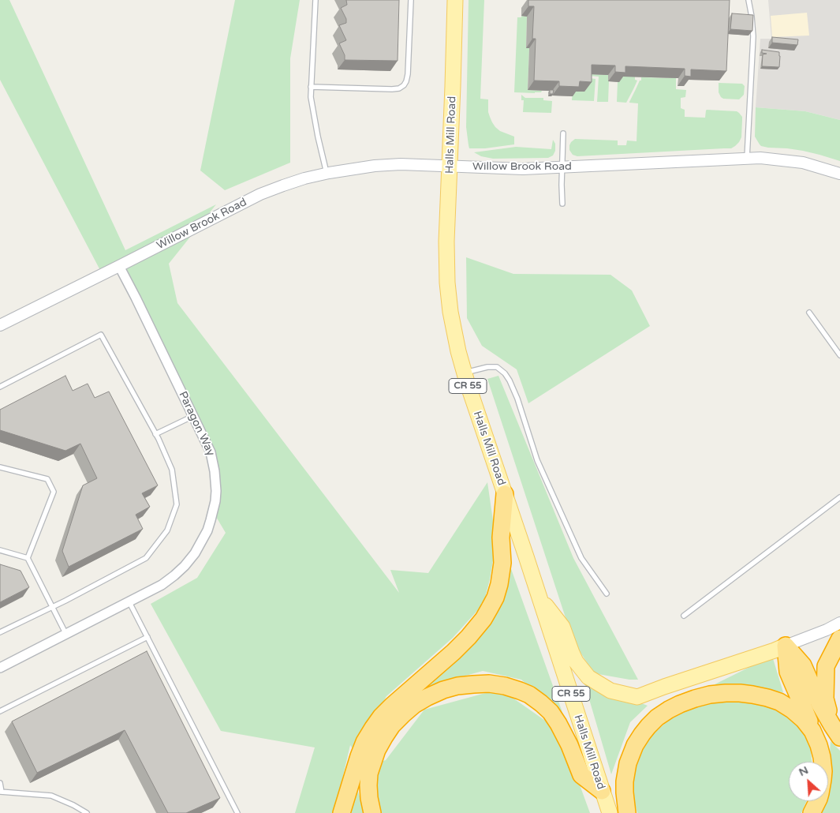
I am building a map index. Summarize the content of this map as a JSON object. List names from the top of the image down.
{
  "streets": {
    "main road": ["Halls Mill Road", "CR 55"],
    "street": ["Willow Brook Road", "Paragon Way"]
  },
  "crossings": [
    ["Halls Mill Road", "Willow Brook Road"],
    ["Willow Brook Road", "Paragon Way"]
  ],
  "north": "top left"
}
